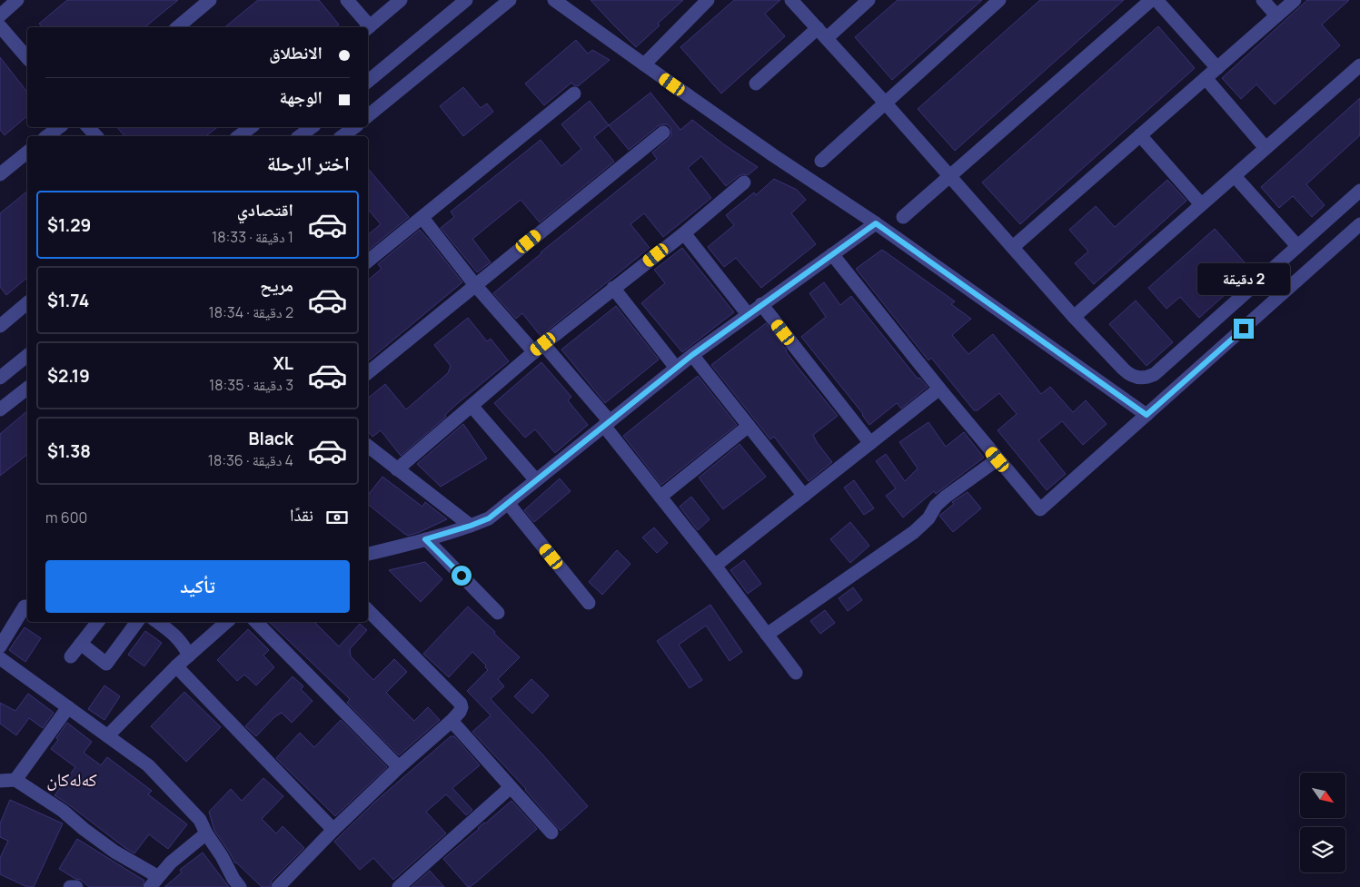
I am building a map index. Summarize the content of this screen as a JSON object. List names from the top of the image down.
{
  "districts": ["کەلەکان"],
  "north": "bottom right",
  "page": {
    "banner": ["الانطلاق", "الوجهة"],
    "heading": "اختر الرحلة",
    "list": [
      {
        "name": "اقتصادي",
        "note": "1 دقيقة · 18:33",
        "value": "$1.29"
      },
      {
        "name": "مريح",
        "note": "2 دقيقة · 18:34",
        "value": "$1.74"
      },
      {
        "name": "XL",
        "note": "3 دقيقة · 18:35",
        "value": "$2.19"
      },
      {
        "name": "Black",
        "note": "4 دقيقة · 18:36",
        "value": "$1.38"
      }
    ],
    "bubble": "2 دقيقة",
    "pay": ["نقدًا", "600 m"],
    "buttons": "تأكيد"
  }
}
